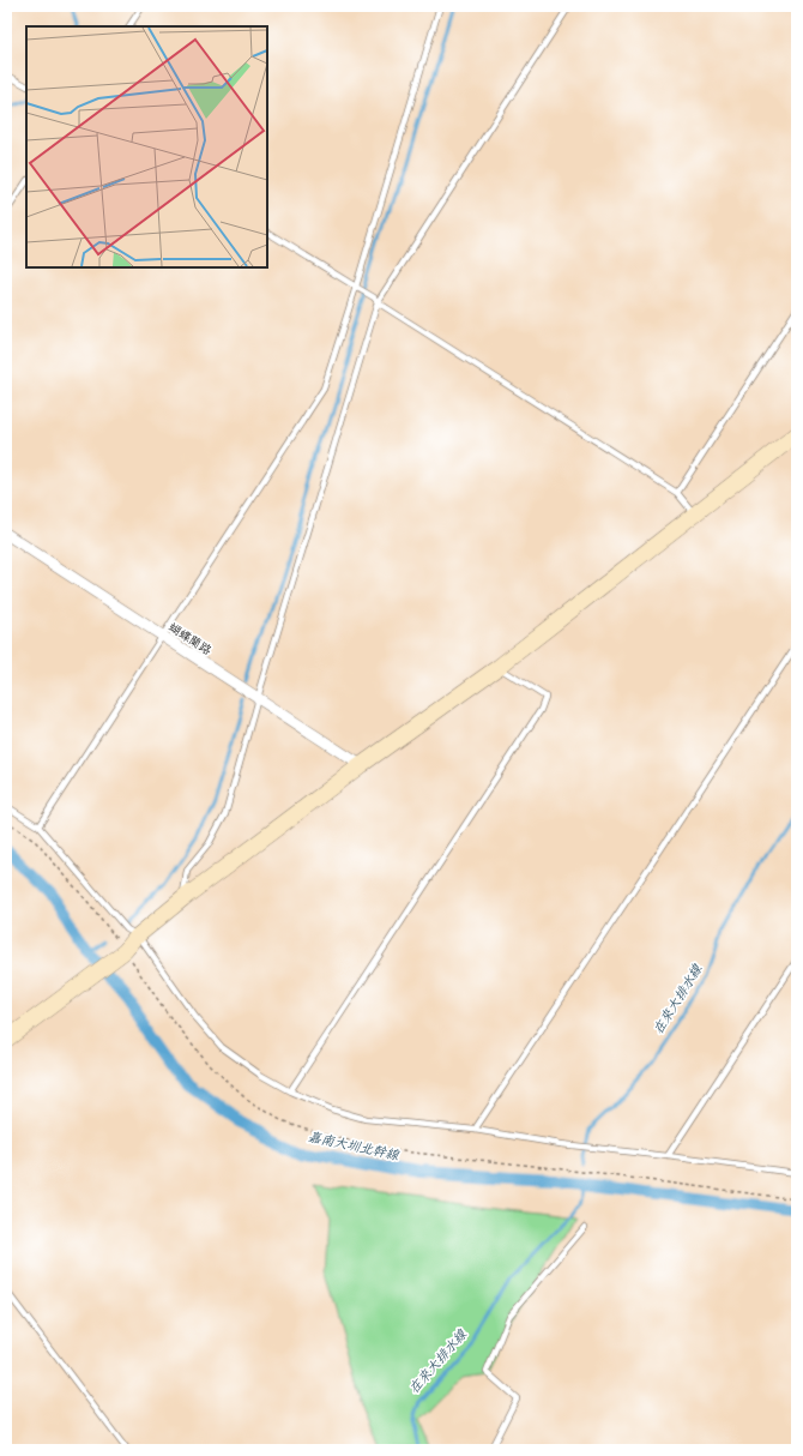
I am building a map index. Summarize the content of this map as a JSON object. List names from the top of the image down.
{
  "streets": {
    "street": ["蝴蝶蘭路"]
  },
  "water": ["在來大排水線", "嘉南大圳北幹線"]
}
